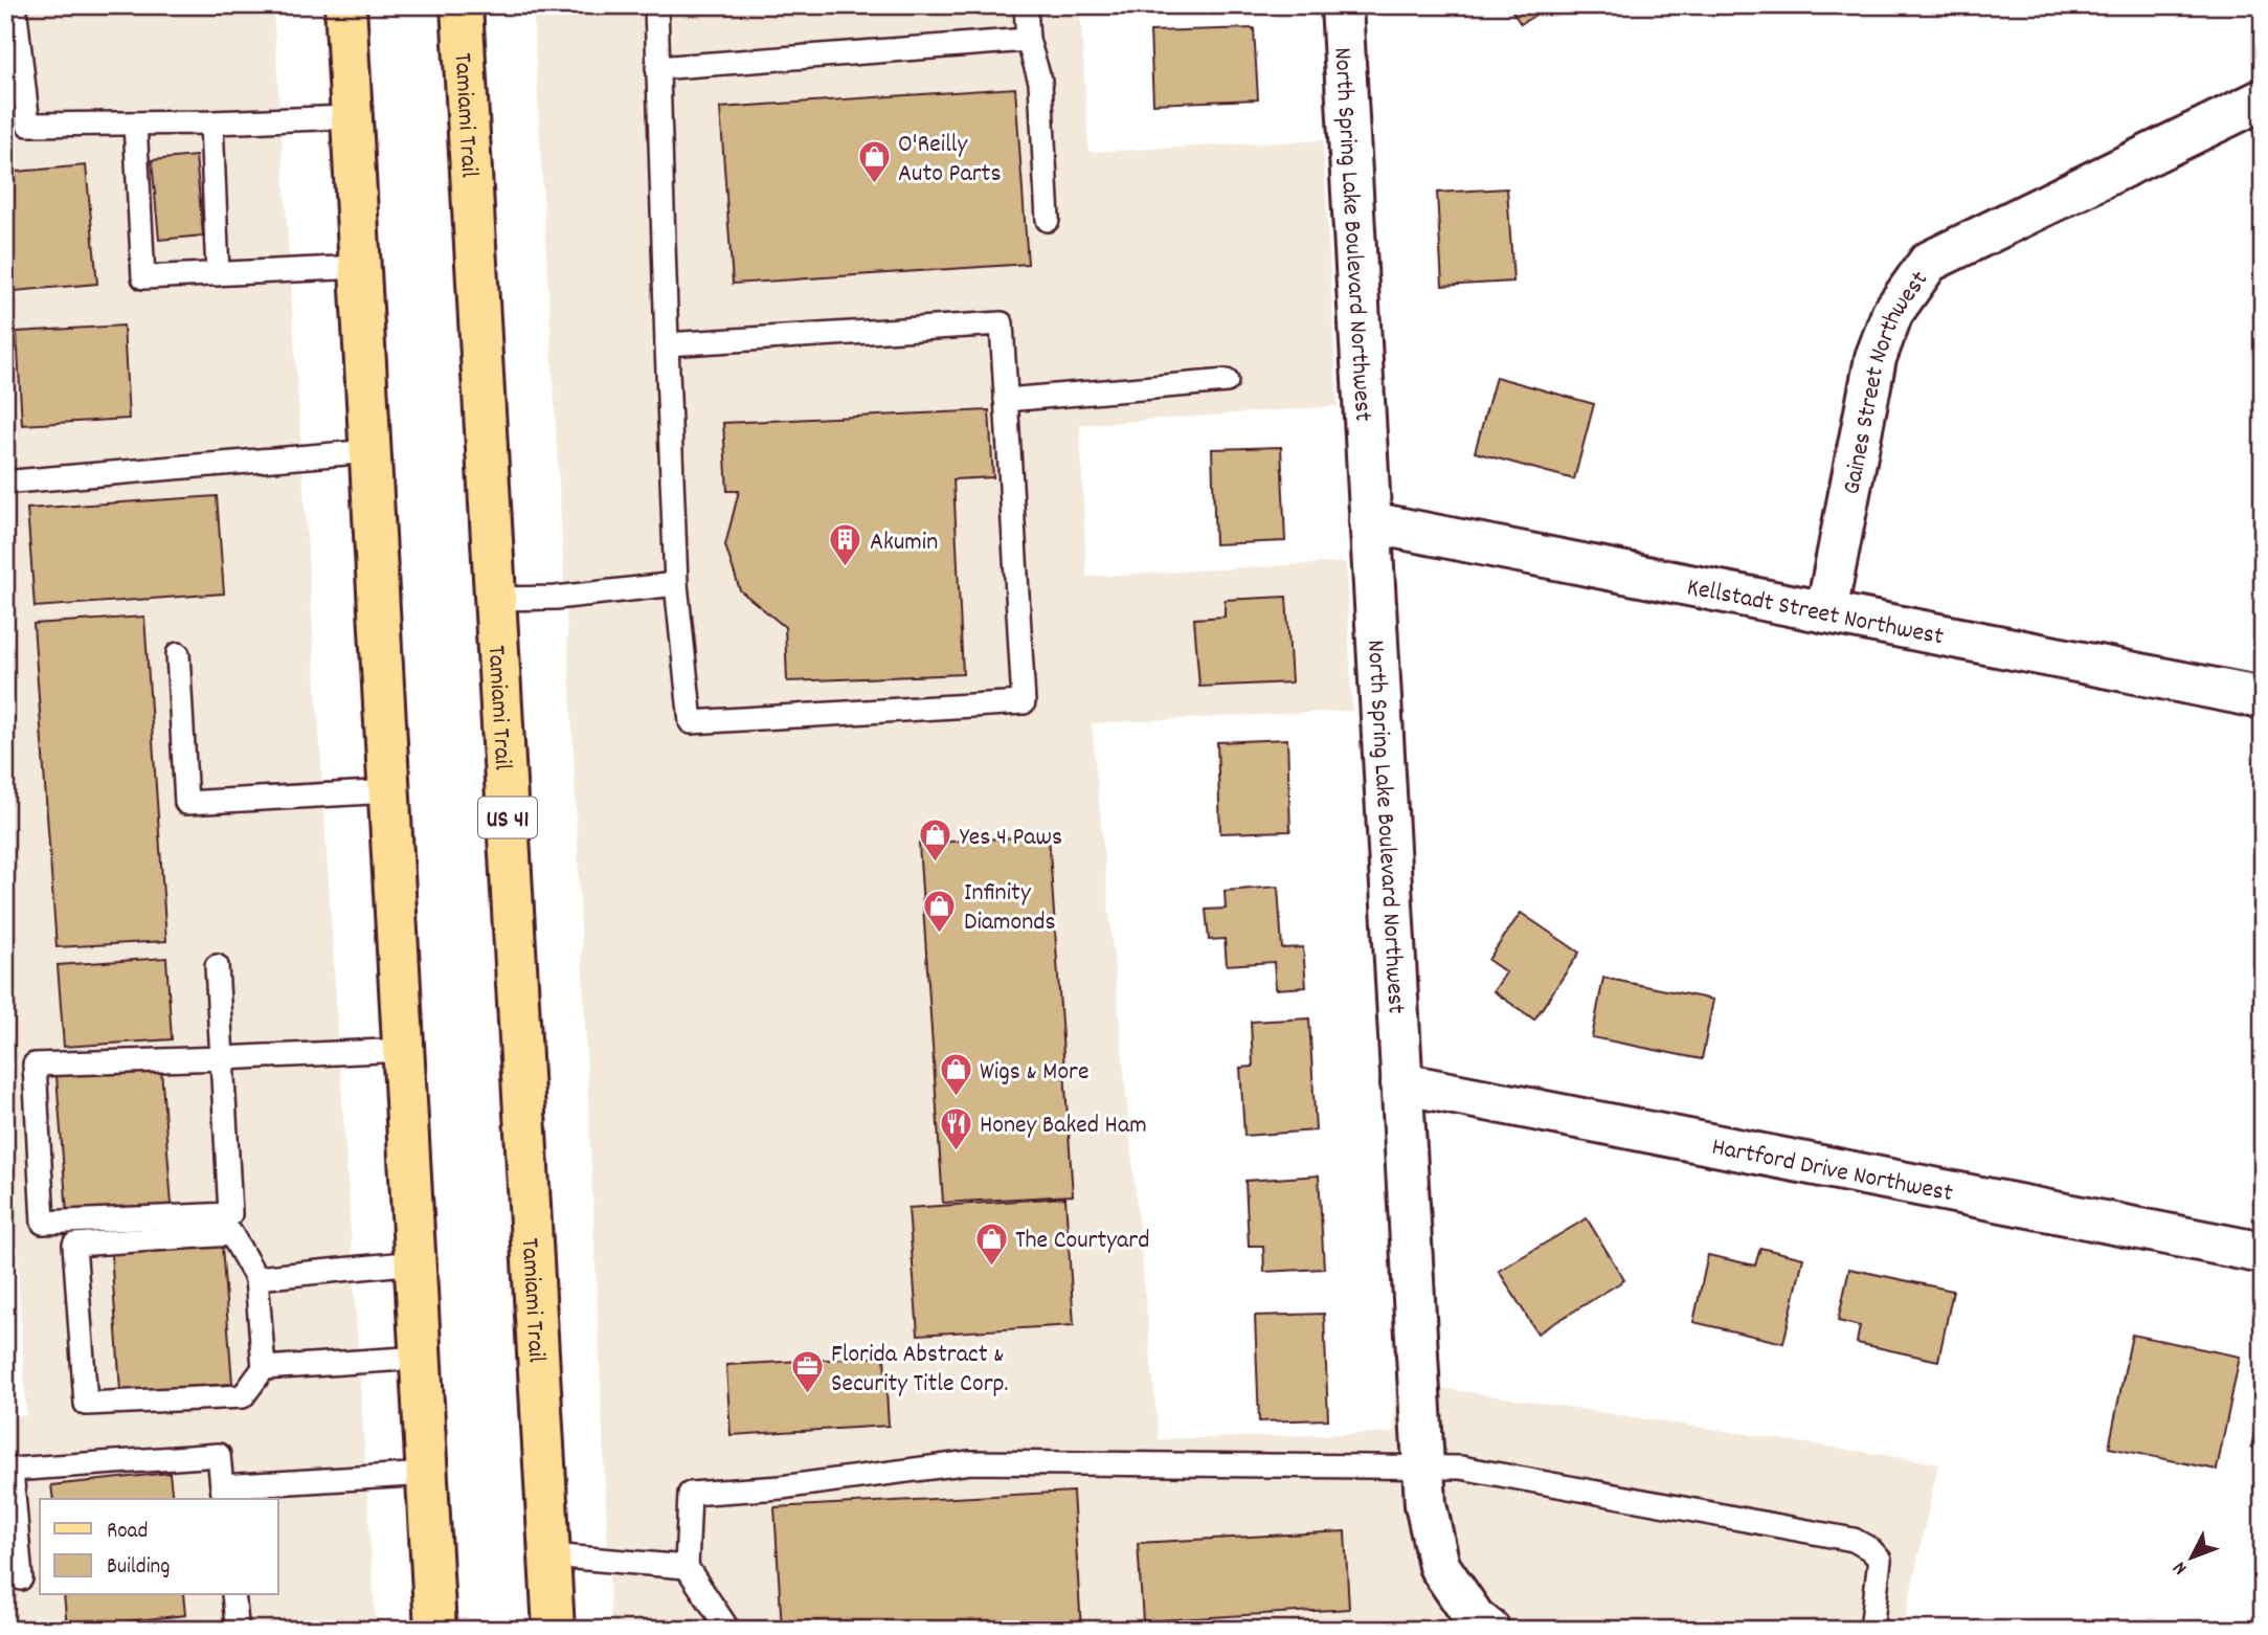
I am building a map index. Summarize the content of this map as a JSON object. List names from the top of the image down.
{
  "streets": {
    "main road": ["Tamiami Trail", "US 41"],
    "street": [
      "North Spring Lake Boulevard Northwest",
      "Gaines Street Northwest",
      "Kellstadt Street Northwest",
      "Hartford Drive Northwest"
    ]
  },
  "crossings": [
    ["North Spring Lake Boulevard Northwest", "Kellstadt Street Northwest"],
    ["North Spring Lake Boulevard Northwest", "Hartford Drive Northwest"],
    ["Gaines Street Northwest", "Kellstadt Street Northwest"]
  ],
  "places": {
    "shop": [
      "O'Reilly Auto Parts",
      "Yes 4 Paws",
      "Infinity Diamonds",
      "Wigs & More",
      "The Courtyard"
    ],
    "building": ["Akumin"],
    "restaurant": ["Honey Baked Ham"],
    "office": ["Florida Abstract & Security Title Corp."]
  },
  "legend": ["Road", "Building"],
  "north": "bottom left"
}
